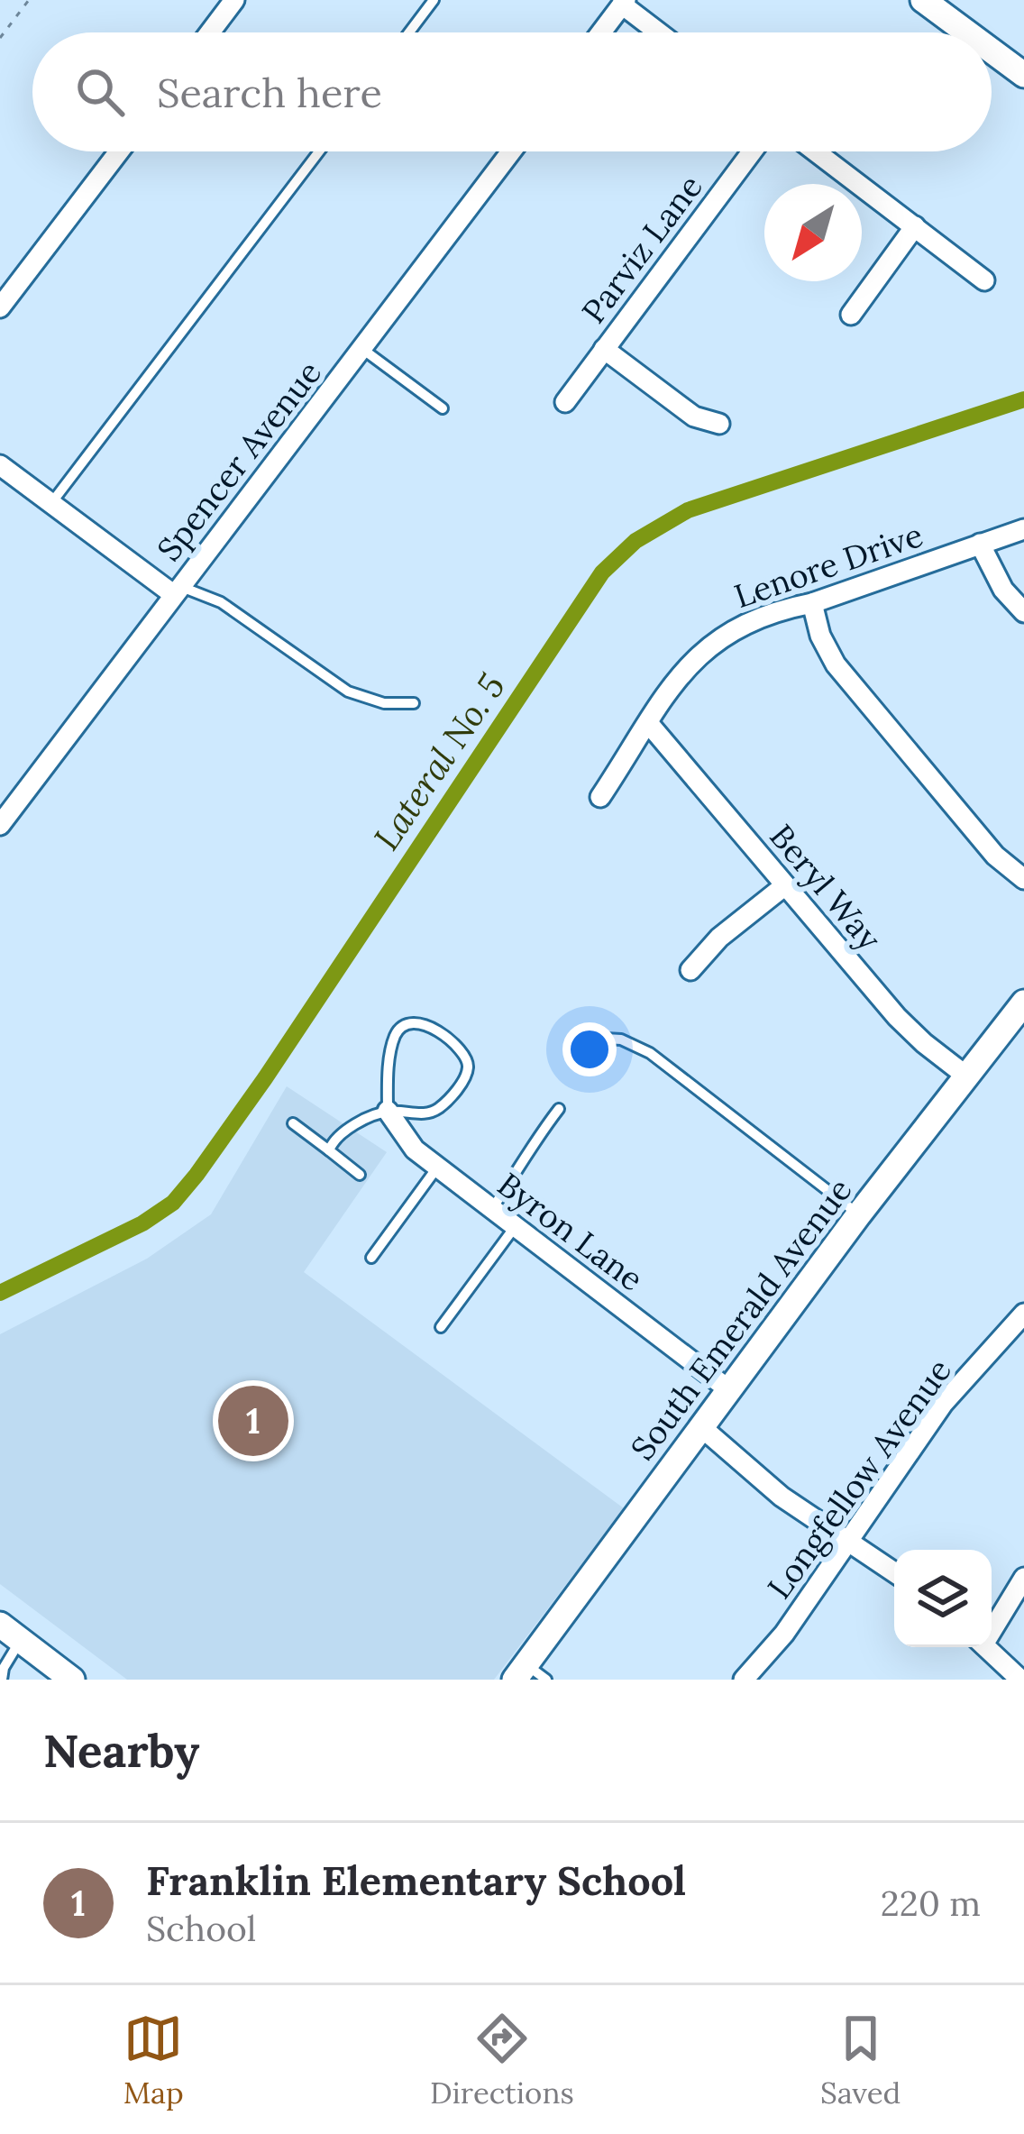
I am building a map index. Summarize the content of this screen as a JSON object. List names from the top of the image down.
{
  "streets": {
    "street": [
      "Parviz Lane",
      "Spencer Avenue",
      "Lenore Drive",
      "Beryl Way",
      "Byron Lane",
      "South Emerald Avenue",
      "Longfellow Avenue"
    ]
  },
  "crossings": [
    ["Lenore Drive", "Beryl Way"],
    ["Beryl Way", "South Emerald Avenue"],
    ["Byron Lane", "South Emerald Avenue"]
  ],
  "water": ["Lateral No. 5"],
  "north": "bottom left",
  "page": {
    "search": "Search here",
    "pins": "1",
    "heading": "Nearby",
    "list": [
      {
        "mark": "1",
        "name": "Franklin Elementary School",
        "note": "School",
        "value": "220 m"
      }
    ],
    "nav": ["Map", "Directions", "Saved"]
  }
}
